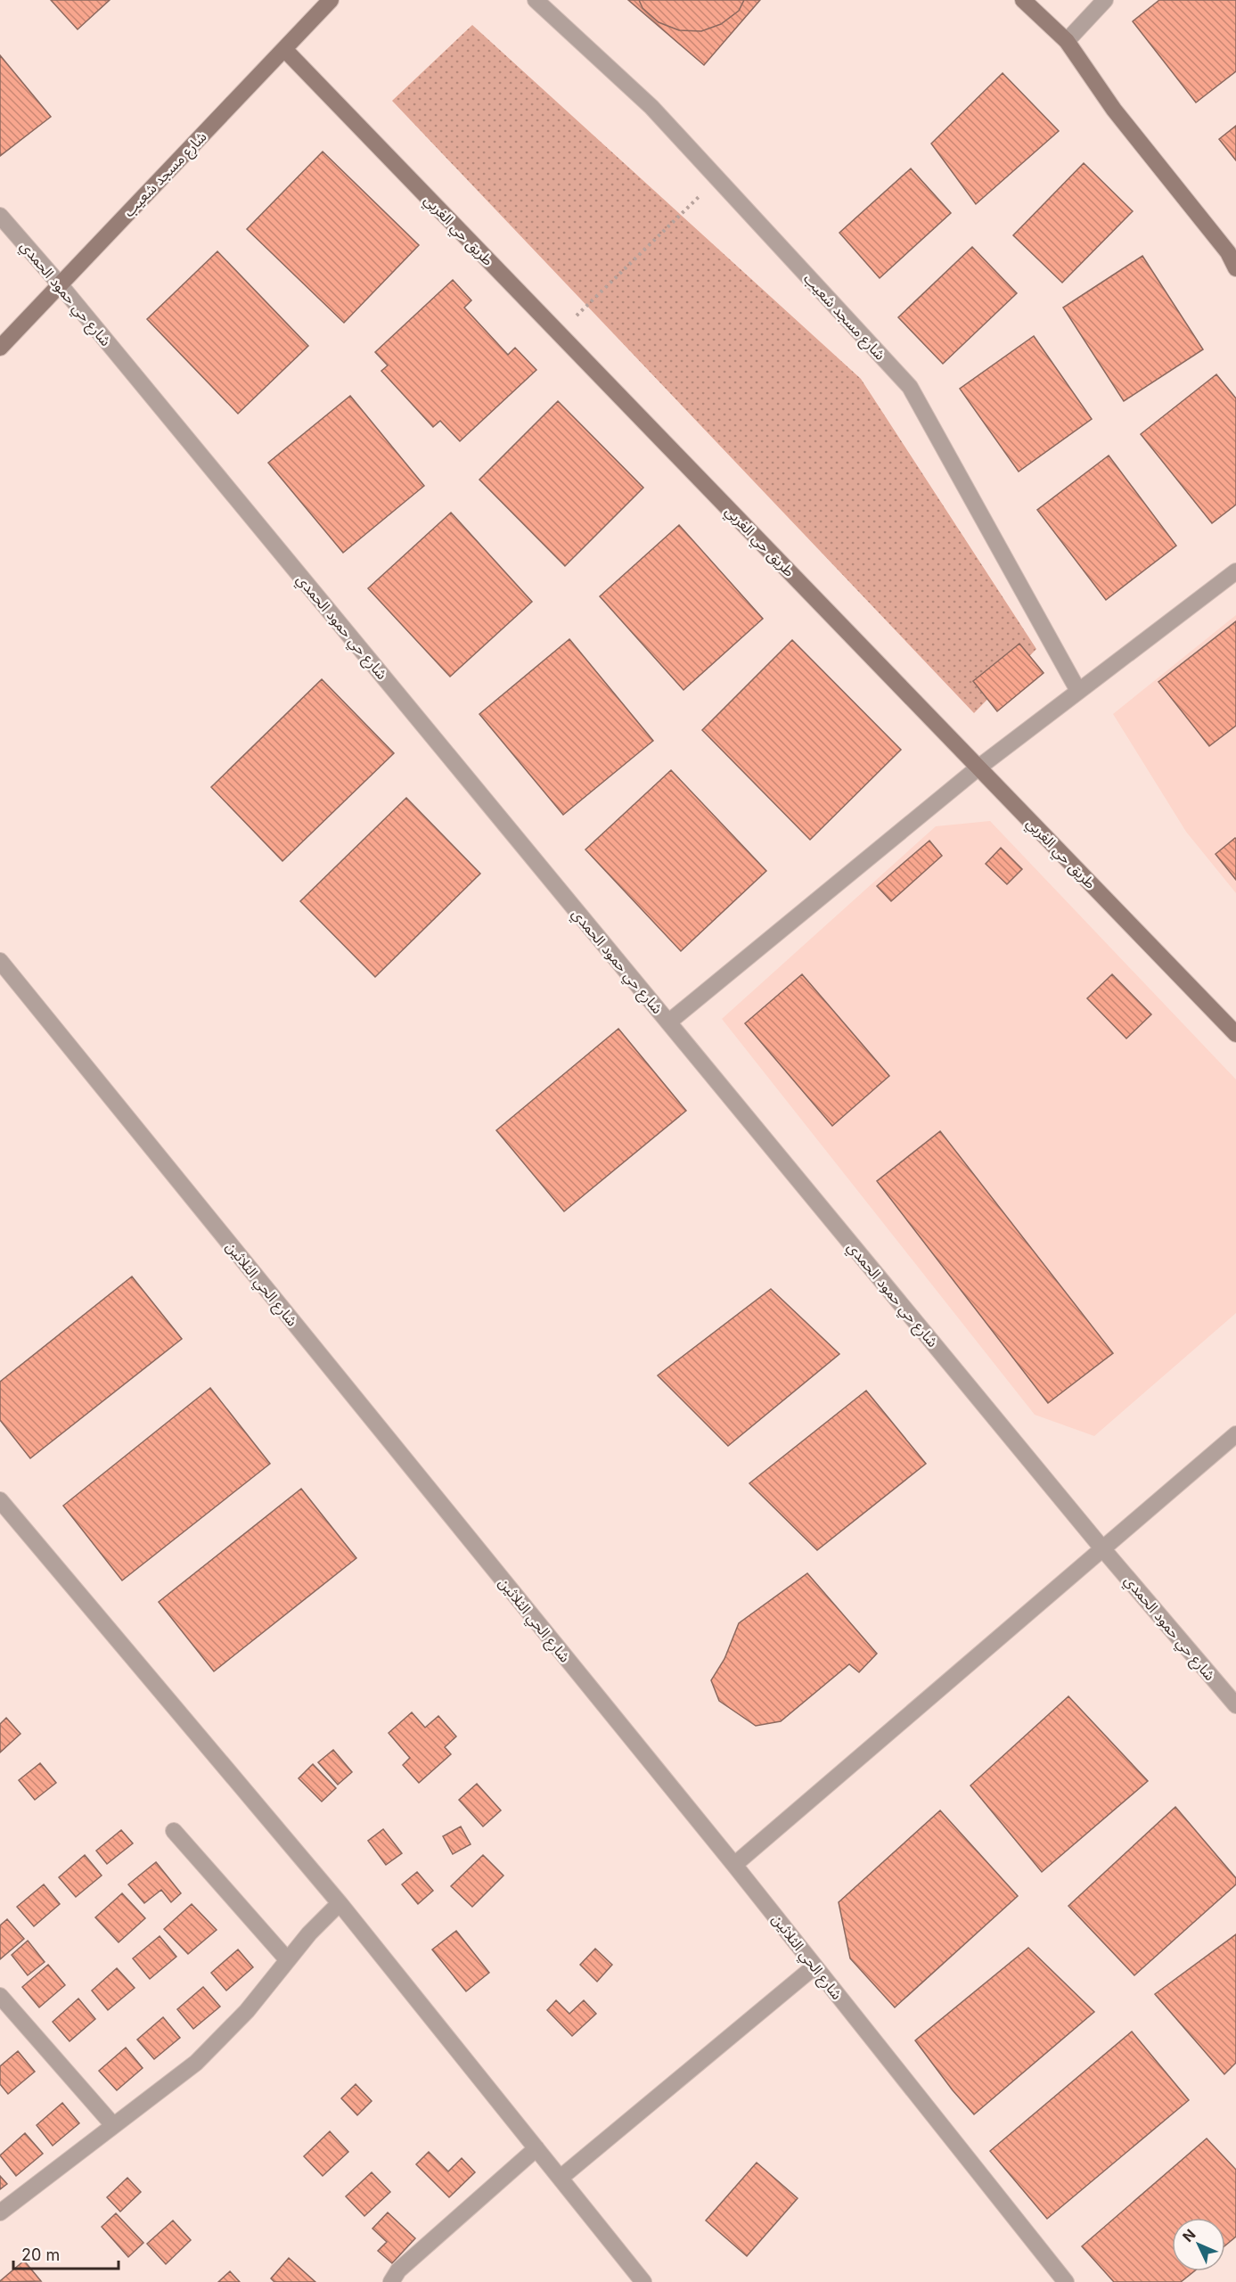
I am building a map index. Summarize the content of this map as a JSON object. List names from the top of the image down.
{
  "streets": {
    "street": [
      "شارع مسجد شعيب",
      "طريق حي الغربي",
      "شارع حي حمود الحمدي",
      "شارع الحي الثلاثين"
    ]
  },
  "crossings": [
    ["شارع مسجد شعيب", "طريق حي الغربي"],
    ["شارع مسجد شعيب", "شارع حي حمود الحمدي"]
  ],
  "scale_bar": "20 m",
  "north": "top left"
}
